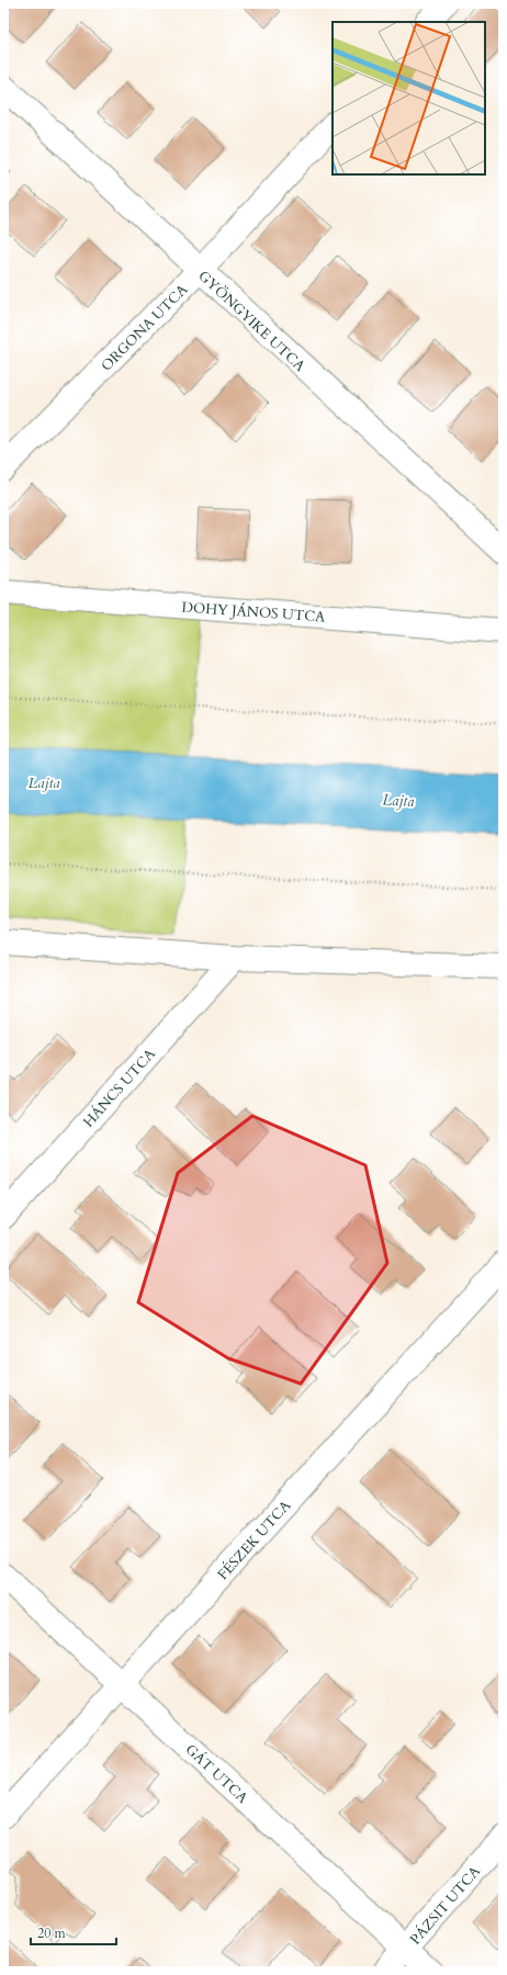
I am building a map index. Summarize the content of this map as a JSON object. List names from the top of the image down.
{
  "streets": {
    "street": [
      "GYÖNGYIKE UTCA",
      "ORGONA UTCA",
      "DOHY JÁNOS UTCA",
      "HÁNCS UTCA",
      "FÉSZEK UTCA",
      "GÁT UTCA",
      "PÁZSIT UTCA"
    ]
  },
  "crossings": [
    ["GYÖNGYIKE UTCA", "ORGONA UTCA"],
    ["FÉSZEK UTCA", "GÁT UTCA"],
    ["GÁT UTCA", "PÁZSIT UTCA"]
  ],
  "water": ["Lajta"],
  "scale_bar": "20 m"
}
